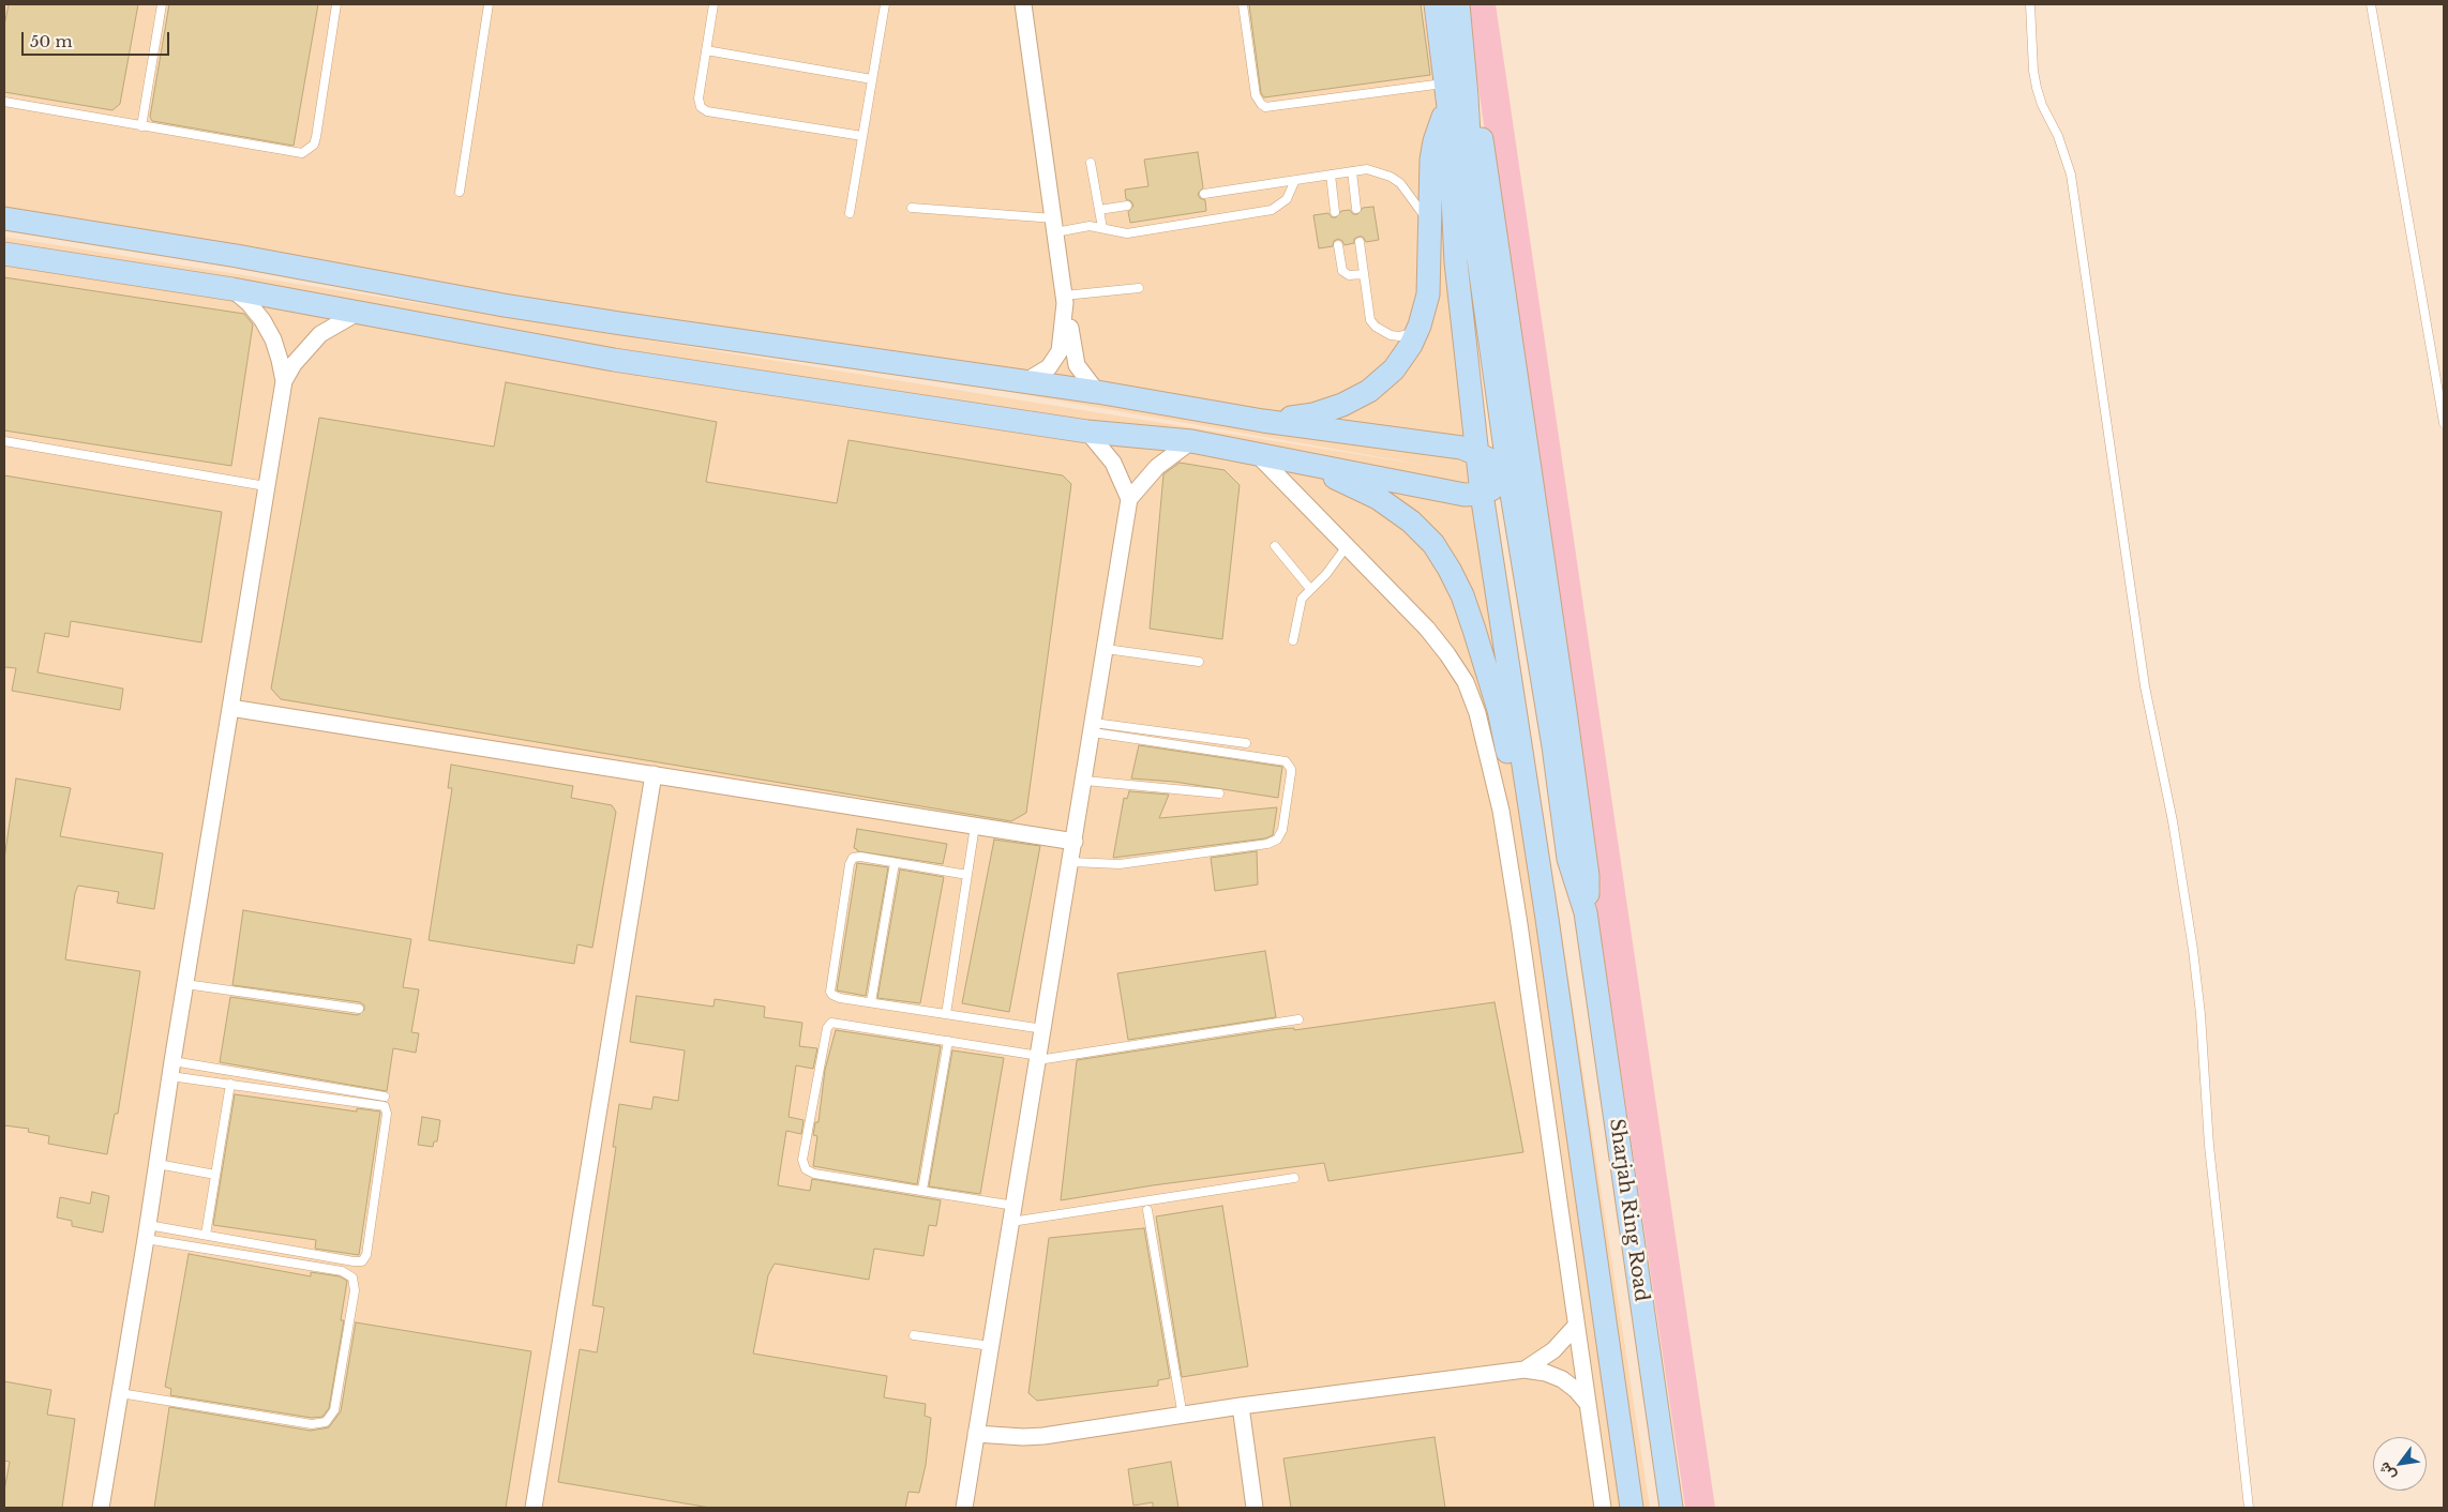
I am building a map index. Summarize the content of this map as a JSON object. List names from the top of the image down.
{
  "streets": {
    "street": ["Sharjah Ring Road"]
  },
  "scale_bar": "50 m",
  "north": "bottom left"
}
